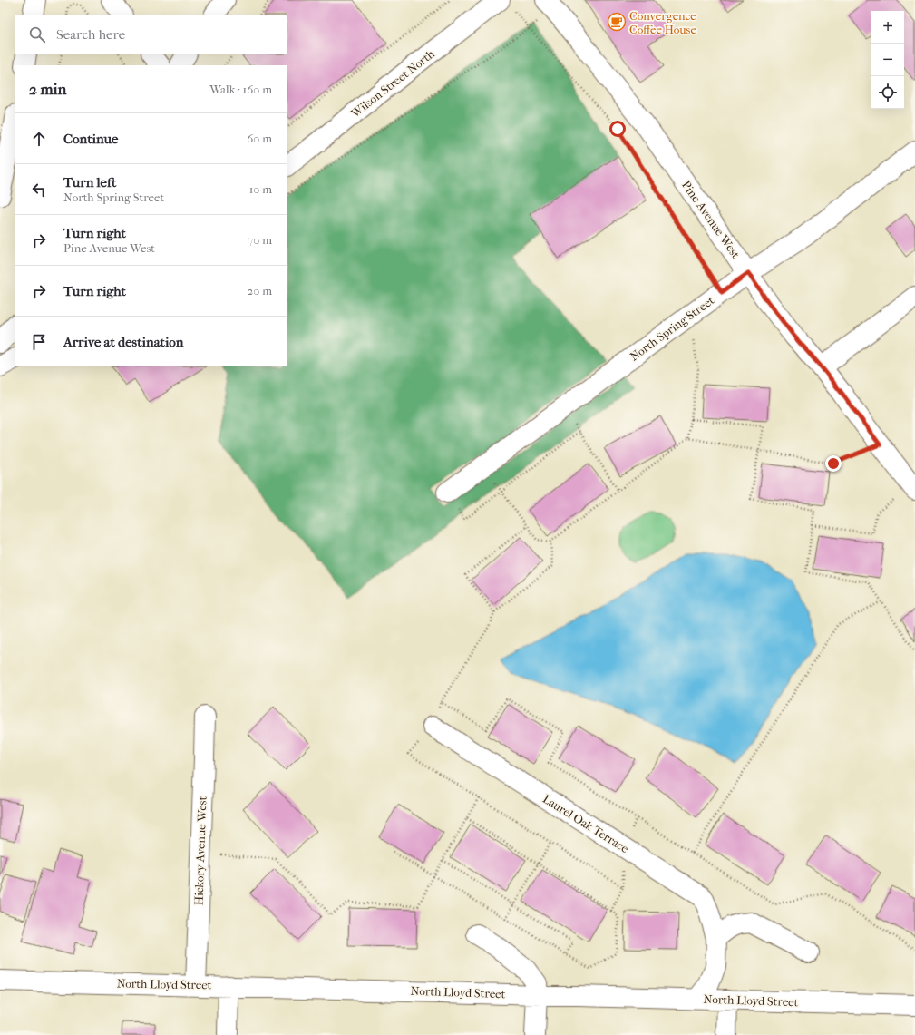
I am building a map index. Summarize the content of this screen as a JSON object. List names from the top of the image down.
{
  "streets": {
    "street": [
      "Wilson Street North",
      "Pine Avenue West",
      "North Spring Street",
      "Laurel Oak Terrace",
      "Hickory Avenue West",
      "North Lloyd Street"
    ]
  },
  "crossings": [
    ["Pine Avenue West", "North Spring Street"],
    ["Laurel Oak Terrace", "North Lloyd Street"],
    ["Hickory Avenue West", "North Lloyd Street"]
  ],
  "places": {
    "cafe": ["Convergence Coffee House"]
  },
  "page": {
    "map_buttons": ["+", "−"],
    "search": "Search here",
    "heading": ["2 min", "Walk · 160 m"],
    "list": [
      ["Continue", "60 m"],
      ["Turn left", "North Spring Street", "10 m"],
      ["Turn right", "Pine Avenue West", "70 m"],
      ["Turn right", "20 m"],
      "Arrive at destination"
    ]
  }
}
